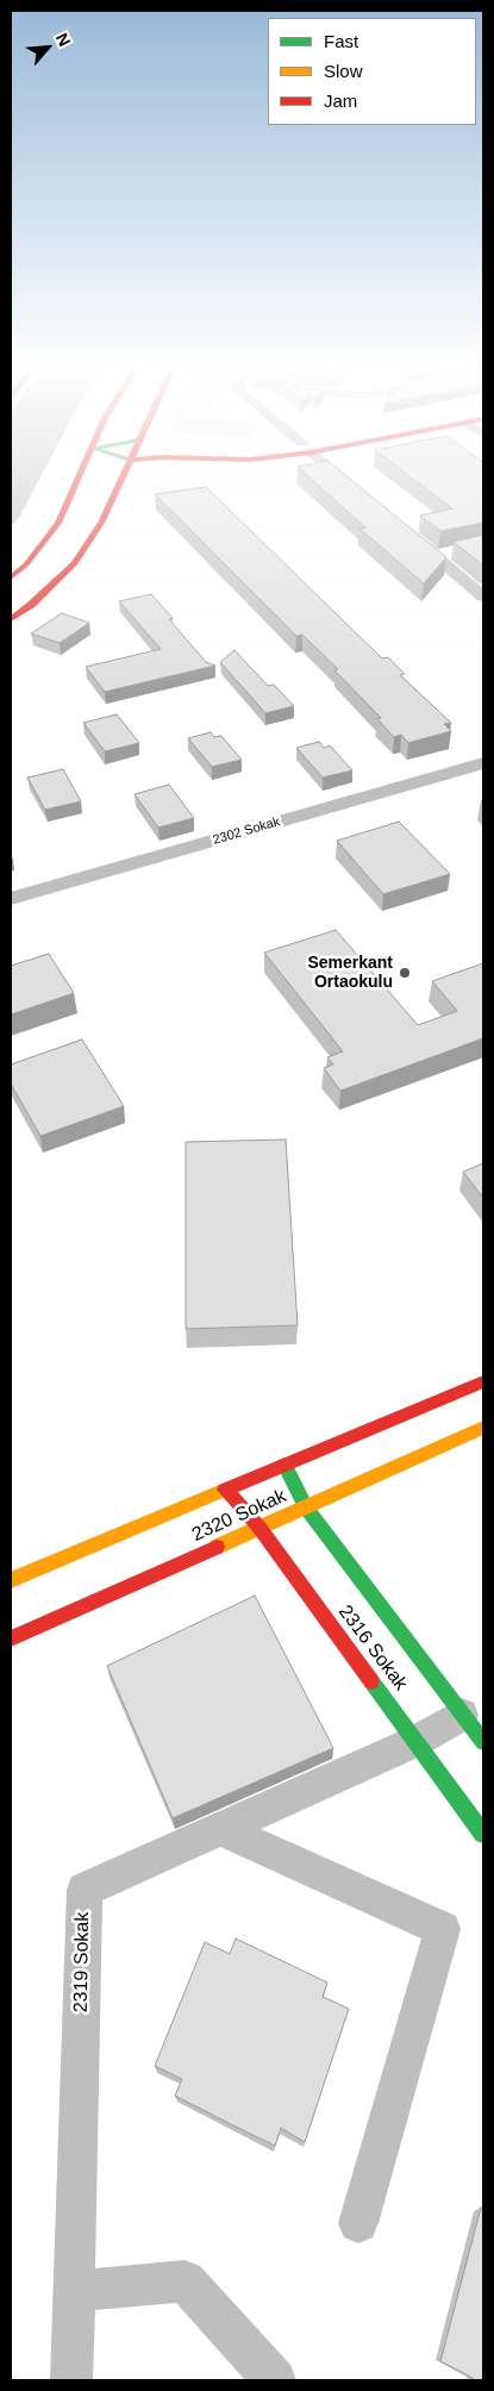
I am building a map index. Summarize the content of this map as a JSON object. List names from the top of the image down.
{
  "streets": {
    "main road": ["2320 Sokak", "2316 Sokak"],
    "street": ["2302 Sokak", "2319 Sokak"]
  },
  "crossings": [
    ["2320 Sokak", "2316 Sokak"],
    ["2316 Sokak", "2319 Sokak"]
  ],
  "places": ["Semerkant Ortaokulu"],
  "legend": ["Fast", "Slow", "Jam"],
  "north": "top right"
}
